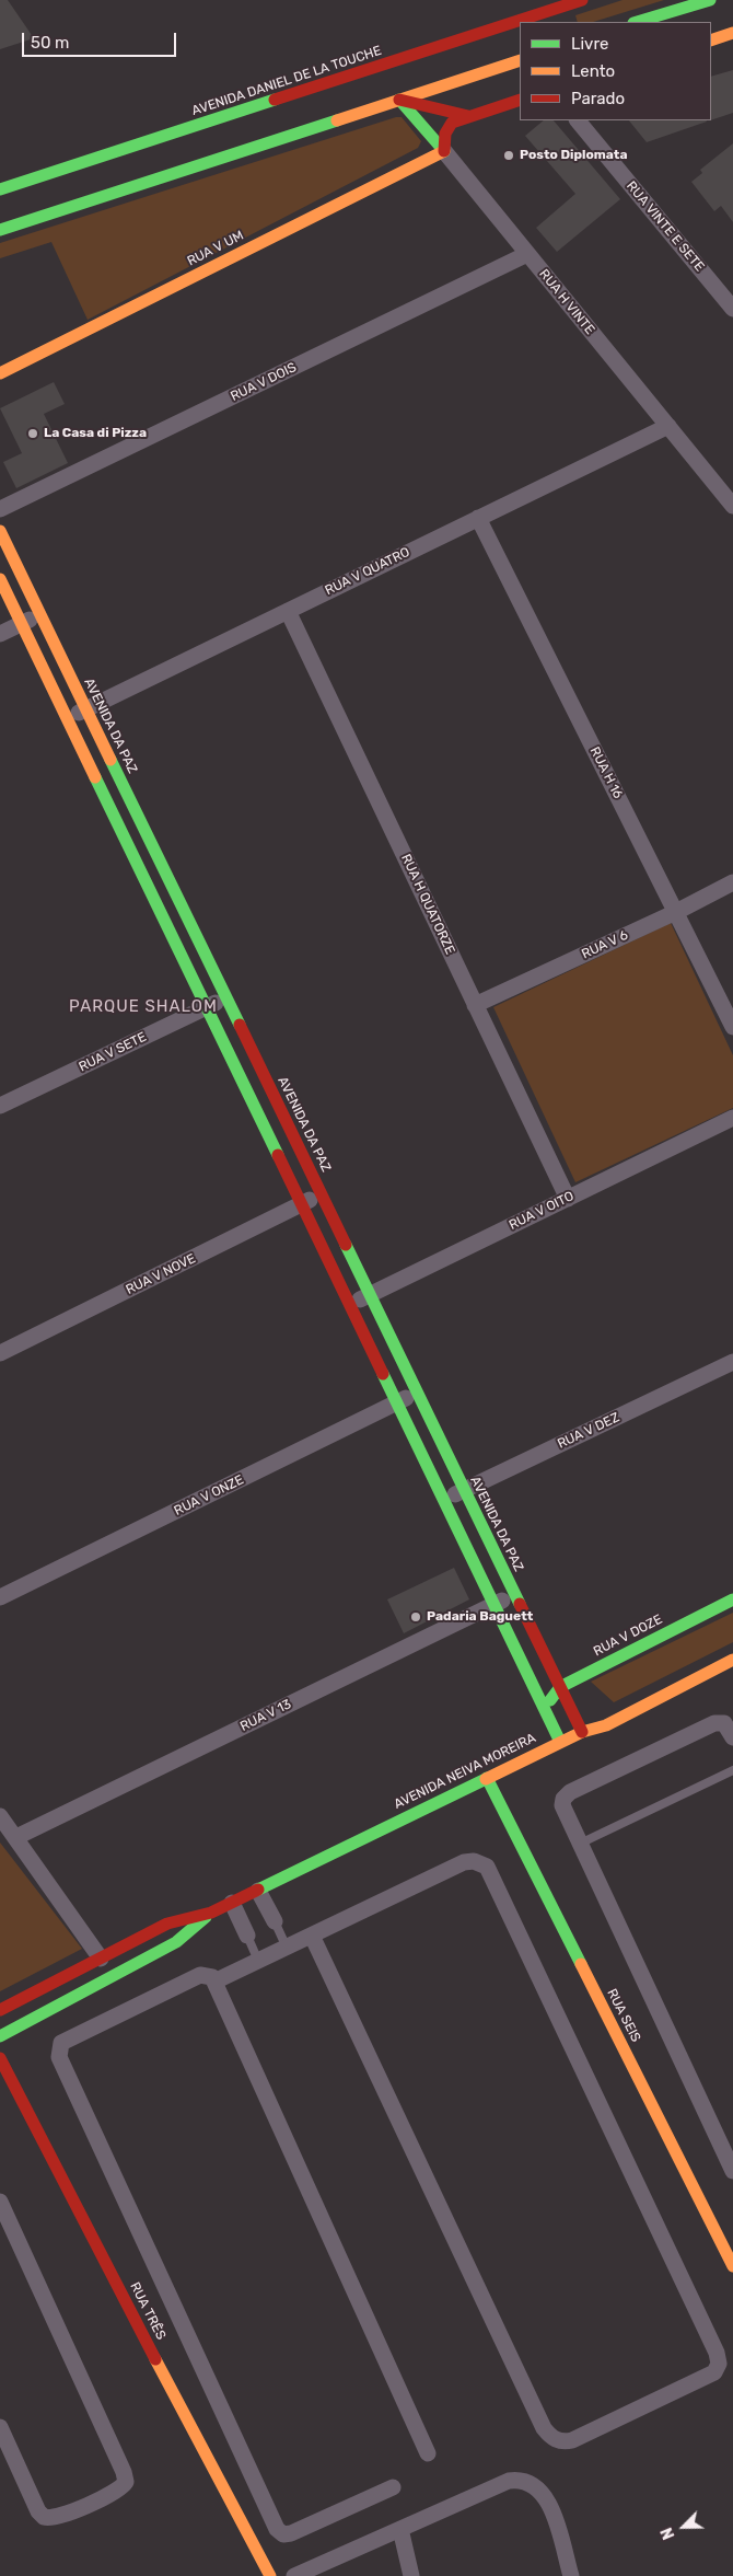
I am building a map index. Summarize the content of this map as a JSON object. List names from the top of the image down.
{
  "streets": {
    "street": [
      "AVENIDA DANIEL DE LA TOUCHE",
      "RUA VINTE E SETE",
      "RUA V UM",
      "RUA H VINTE",
      "RUA V DOIS",
      "RUA V QUATRO",
      "AVENIDA DA PAZ",
      "RUA H 16",
      "RUA H QUATORZE",
      "RUA V 6",
      "RUA V SETE",
      "RUA V OITO",
      "RUA V NOVE",
      "RUA V DEZ",
      "RUA V ONZE",
      "RUA V DOZE",
      "RUA V 13",
      "AVENIDA NEIVA MOREIRA",
      "RUA SEIS",
      "RUA TRÊS"
    ]
  },
  "crossings": [
    ["RUA V UM", "RUA H VINTE"],
    ["RUA H VINTE", "RUA V DOIS"],
    ["RUA H VINTE", "RUA V QUATRO"],
    ["RUA V QUATRO", "AVENIDA DA PAZ"],
    ["RUA V QUATRO", "RUA H 16"],
    ["RUA V QUATRO", "RUA H QUATORZE"],
    ["AVENIDA DA PAZ", "RUA V SETE"],
    ["AVENIDA DA PAZ", "RUA V OITO"],
    ["AVENIDA DA PAZ", "RUA V NOVE"],
    ["AVENIDA DA PAZ", "RUA V DEZ"],
    ["AVENIDA DA PAZ", "RUA V ONZE"],
    ["AVENIDA DA PAZ", "RUA V DOZE"],
    ["AVENIDA DA PAZ", "RUA V 13"],
    ["AVENIDA DA PAZ", "AVENIDA NEIVA MOREIRA"],
    ["RUA H 16", "RUA V 6"],
    ["RUA H QUATORZE", "RUA V 6"],
    ["RUA H QUATORZE", "RUA V OITO"],
    ["AVENIDA NEIVA MOREIRA", "RUA SEIS"]
  ],
  "districts": ["PARQUE SHALOM"],
  "places": ["Posto Diplomata", "La Casa di Pizza", "Padaria Baguett"],
  "legend": ["Livre", "Lento", "Parado"],
  "scale_bar": "50 m",
  "north": "bottom left"
}
